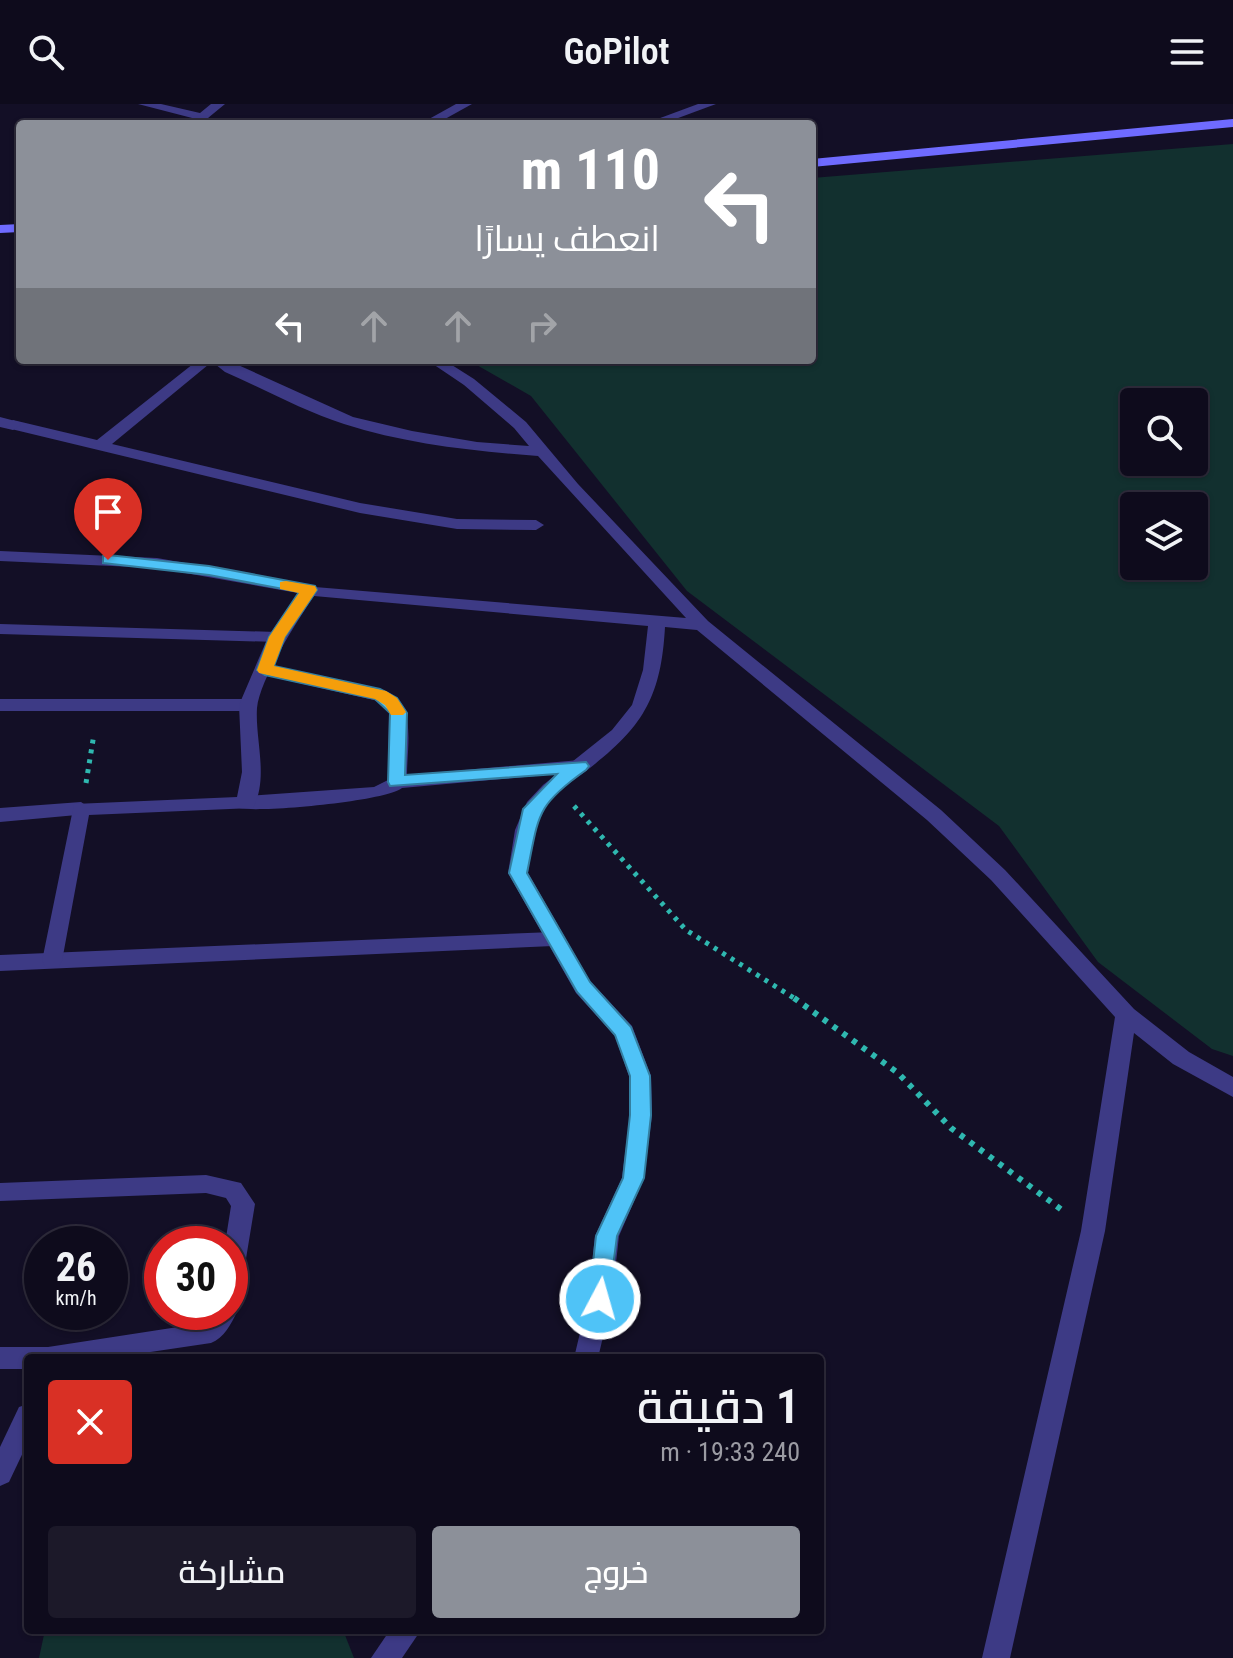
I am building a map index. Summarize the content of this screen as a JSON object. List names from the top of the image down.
{
  "page": {
    "header": "GoPilot",
    "turn": ["110 m", "انعطف يسارًا"],
    "speed": "26 km/h",
    "limit": "30",
    "heading": ["1 دقيقة", "240 m · 19:33"],
    "buttons": ["خروج", "مشاركة"]
  }
}
